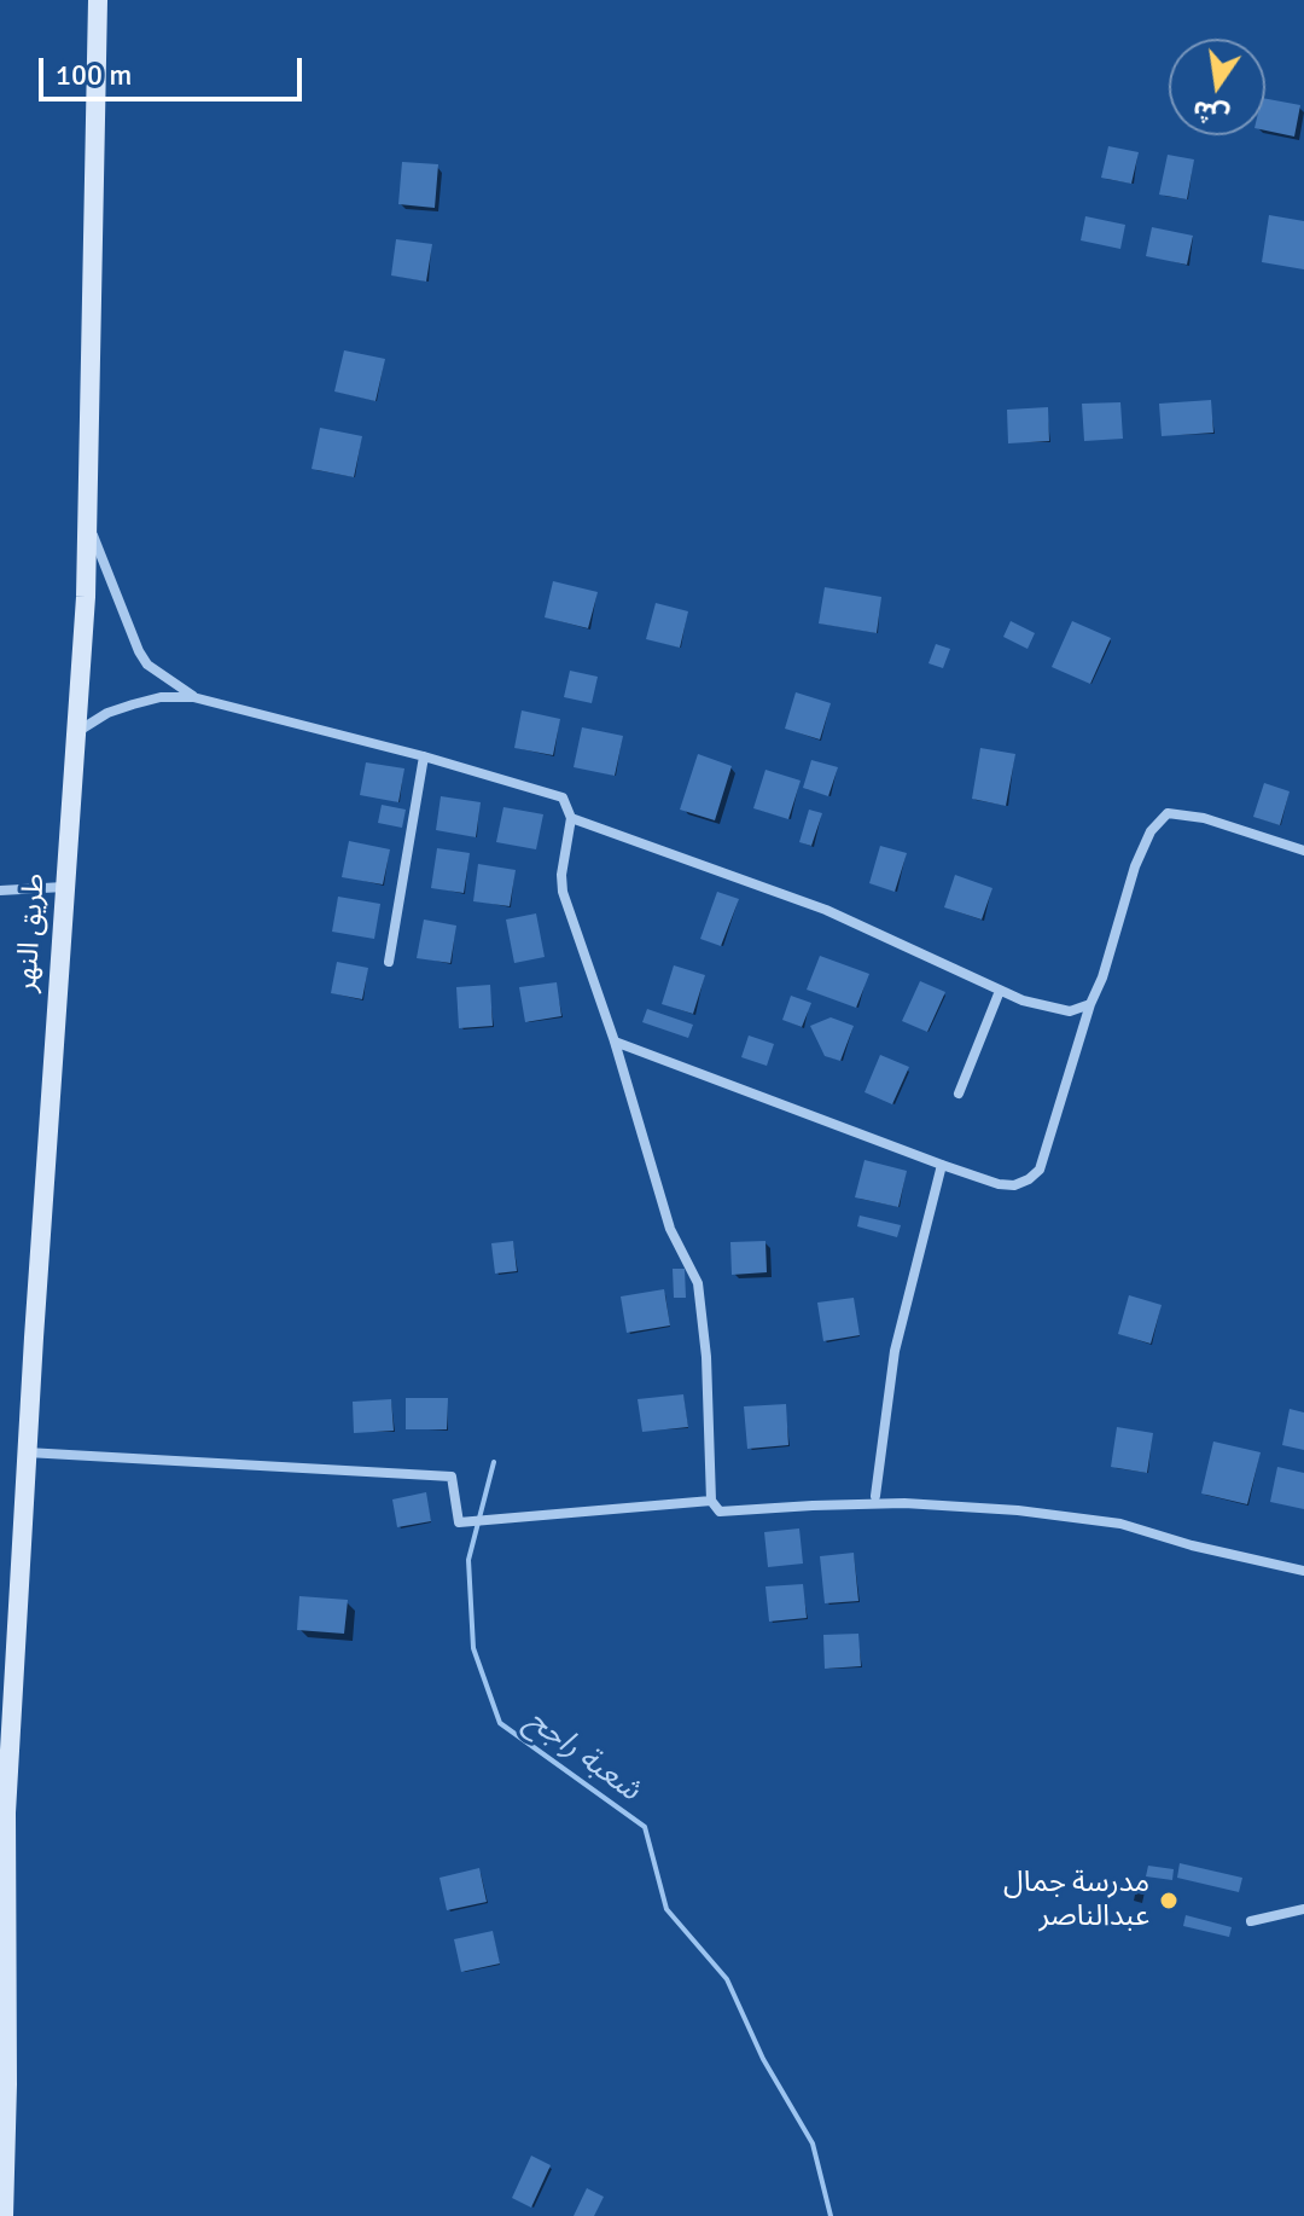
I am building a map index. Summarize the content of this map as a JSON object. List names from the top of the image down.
{
  "streets": {
    "main road": ["طريق النهر"]
  },
  "water": ["شعبة راجح"],
  "places": ["مدرسة جمال عبدالناصر"],
  "scale_bar": "100 m",
  "north": "bottom"
}
